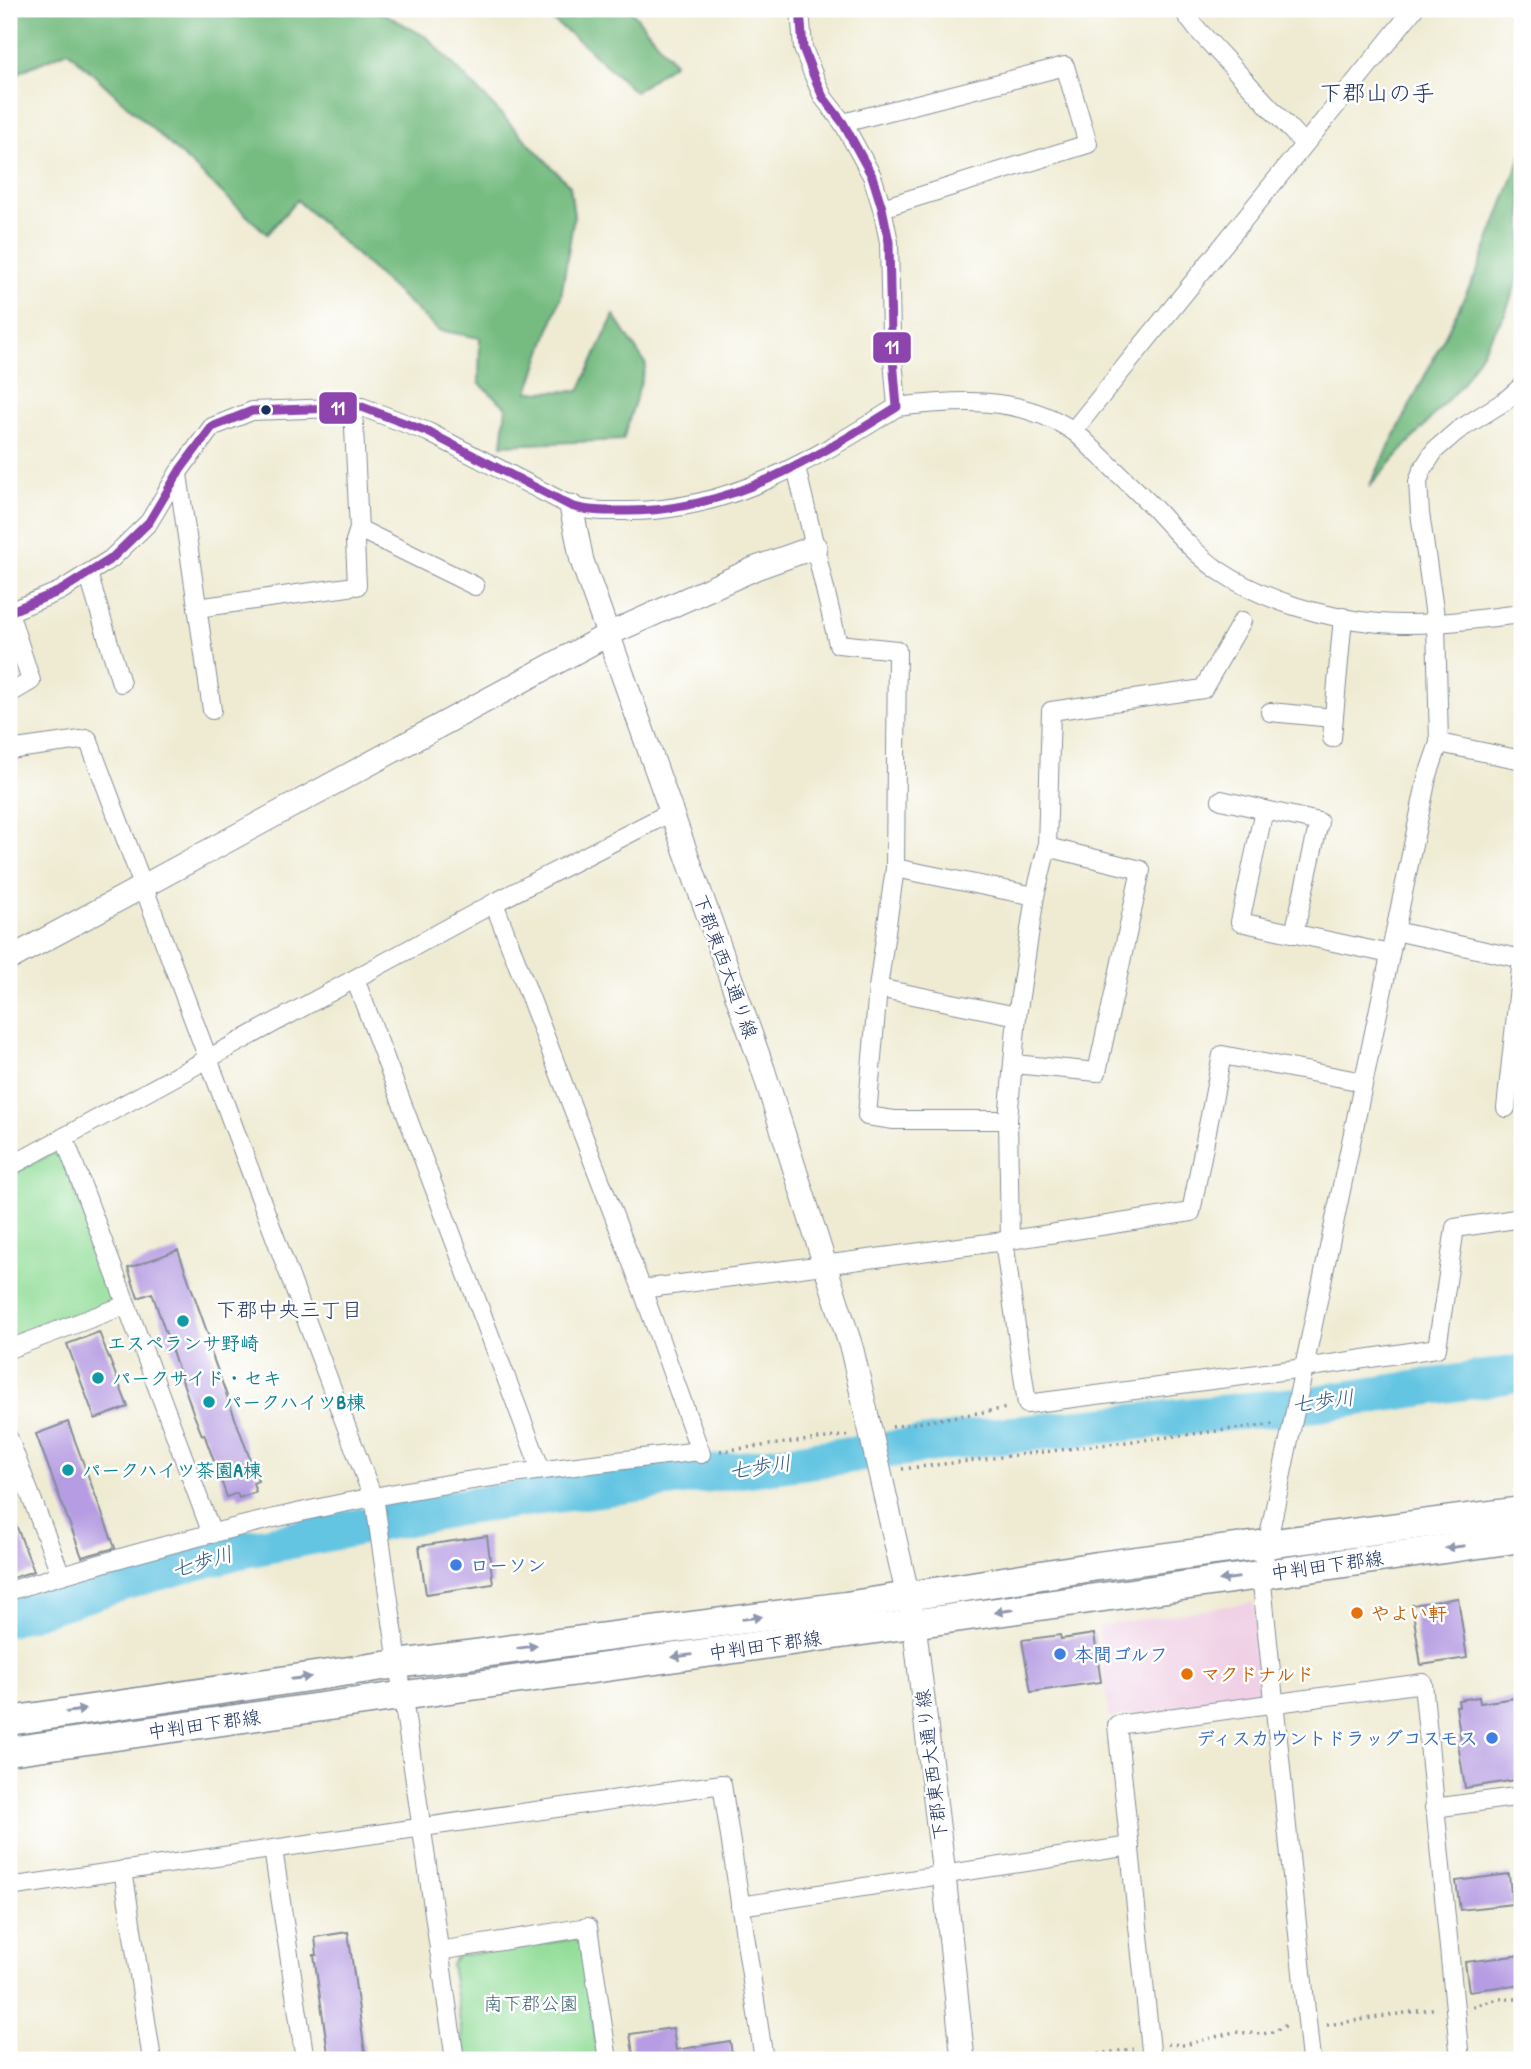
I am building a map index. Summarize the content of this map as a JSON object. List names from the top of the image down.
{
  "streets": {
    "main road": ["中判田下郡線"],
    "street": ["下郡東西大通り線"]
  },
  "crossings": [
    ["下郡東西大通り線", "中判田下郡線"]
  ],
  "districts": ["下郡山の手", "下郡中央三丁目"],
  "water": ["七歩川"],
  "parks": ["南下郡公園"],
  "places": [
    "エスペランサ野崎",
    "パークサイド・セキ",
    "パークハイツB棟",
    "パークハイツ茶園A棟",
    "ローソン",
    "やよい軒",
    "本間ゴルフ",
    "マクドナルド",
    "ディスカウントドラッグコスモス"
  ],
  "lines": ["transit line 11"]
}
